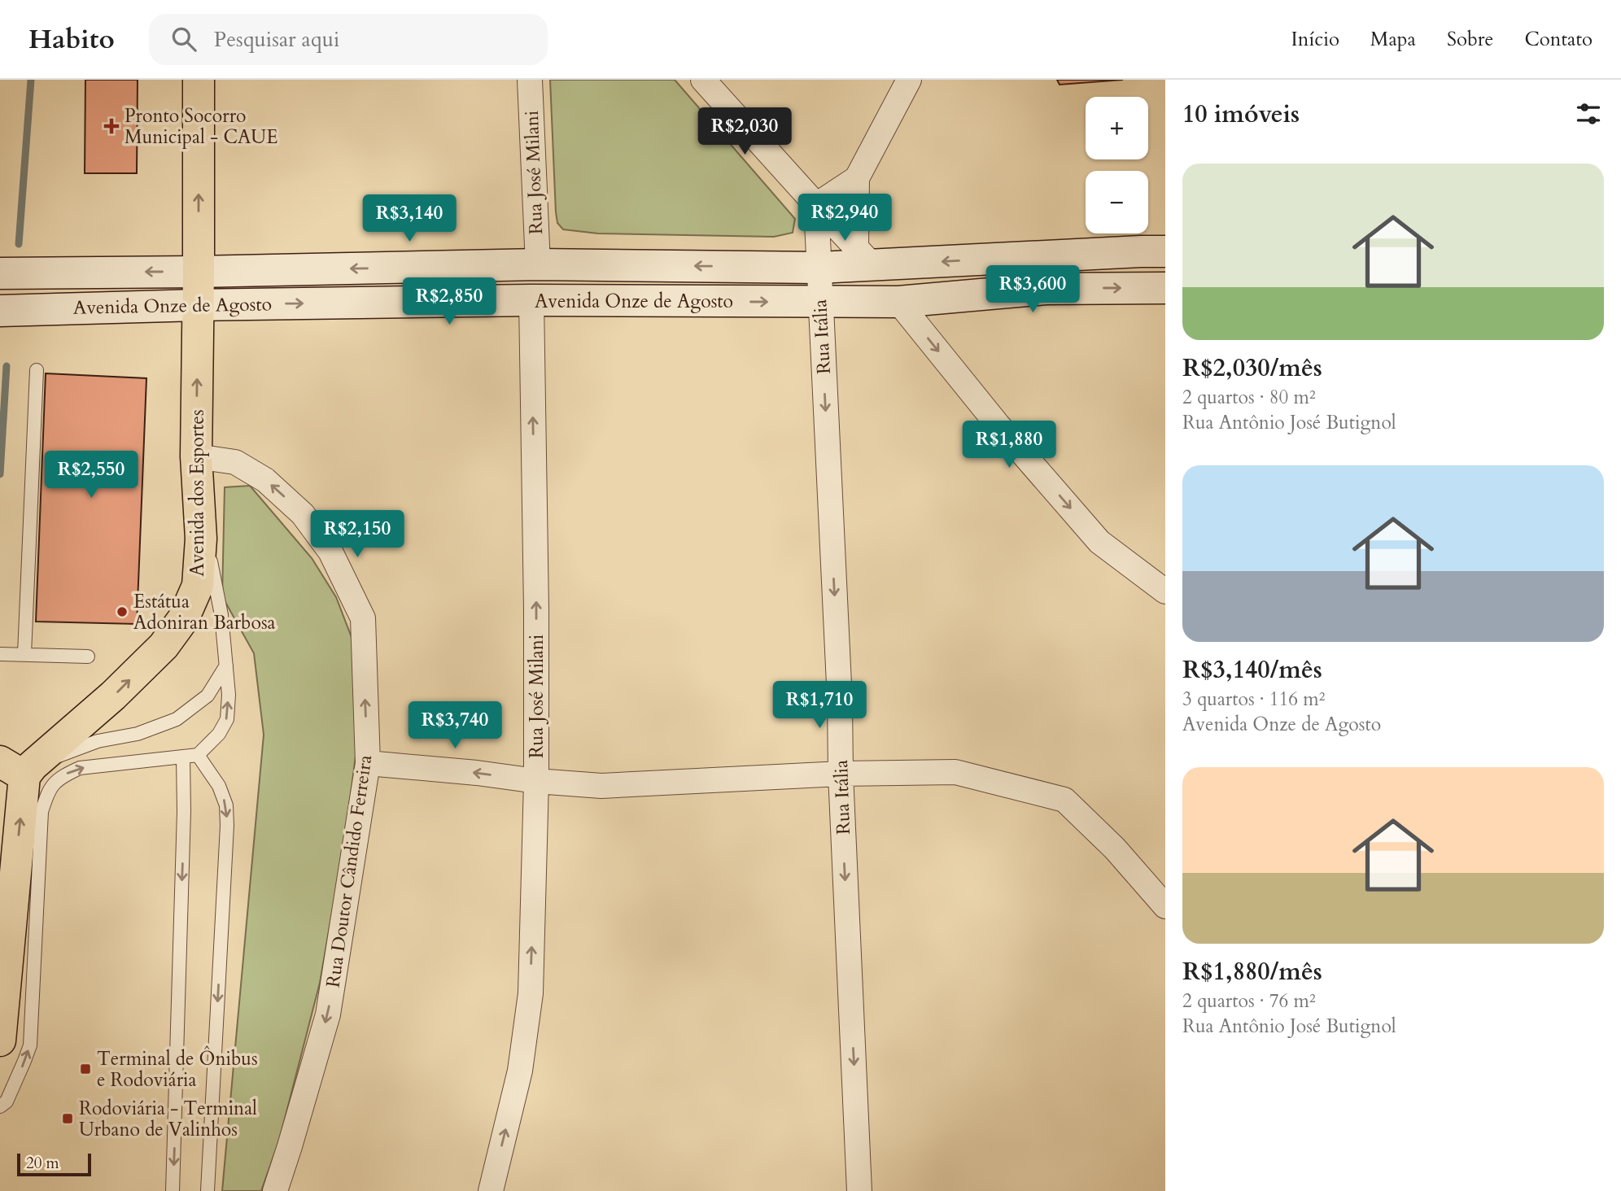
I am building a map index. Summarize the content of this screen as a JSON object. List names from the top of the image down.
{
  "streets": {
    "main road": ["Avenida Onze de Agosto", "Avenida dos Esportes"],
    "street": ["Rua José Milani", "Rua Itália", "Rua Doutor Cândido Ferreira"]
  },
  "crossings": [
    ["Rua José Milani", "Avenida Onze de Agosto"],
    ["Avenida Onze de Agosto", "Rua Itália"],
    ["Avenida Onze de Agosto", "Avenida dos Esportes"],
    ["Avenida dos Esportes", "Rua Doutor Cândido Ferreira"]
  ],
  "one_way": ["Rua José Milani", "Rua Itália", "Avenida dos Esportes"],
  "places": {
    "health": ["Pronto Socorro Municipal - CAUE"],
    "other": ["Estátua Adoniran Barbosa"],
    "transit": ["Terminal de Ônibus e Rodoviária", "Rodoviária - Terminal Urbano de Valinhos"]
  },
  "scale_bar": "20 m",
  "page": {
    "header": "Habito",
    "search": "Pesquisar aqui",
    "nav": [
      "Início",
      "Mapa",
      "Sobre",
      "Contato"
    ],
    "heading": "10 imóveis",
    "map_buttons": ["+", "−"],
    "price": [
      "R$2,030",
      "R$2,940",
      "R$3,140",
      "R$3,600",
      "R$2,850",
      "R$1,880",
      "R$2,550",
      "R$2,150",
      "R$1,710",
      "R$3,740"
    ],
    "list": [
      {
        "name": "R$2,030/mês",
        "note": "2 quartos · 80 m² · Rua Antônio José Butignol"
      },
      {
        "name": "R$3,140/mês",
        "note": "3 quartos · 116 m² · Avenida Onze de Agosto"
      },
      {
        "name": "R$1,880/mês",
        "note": "2 quartos · 76 m² · Rua Antônio José Butignol"
      }
    ],
    "scale": "20 m"
  }
}
